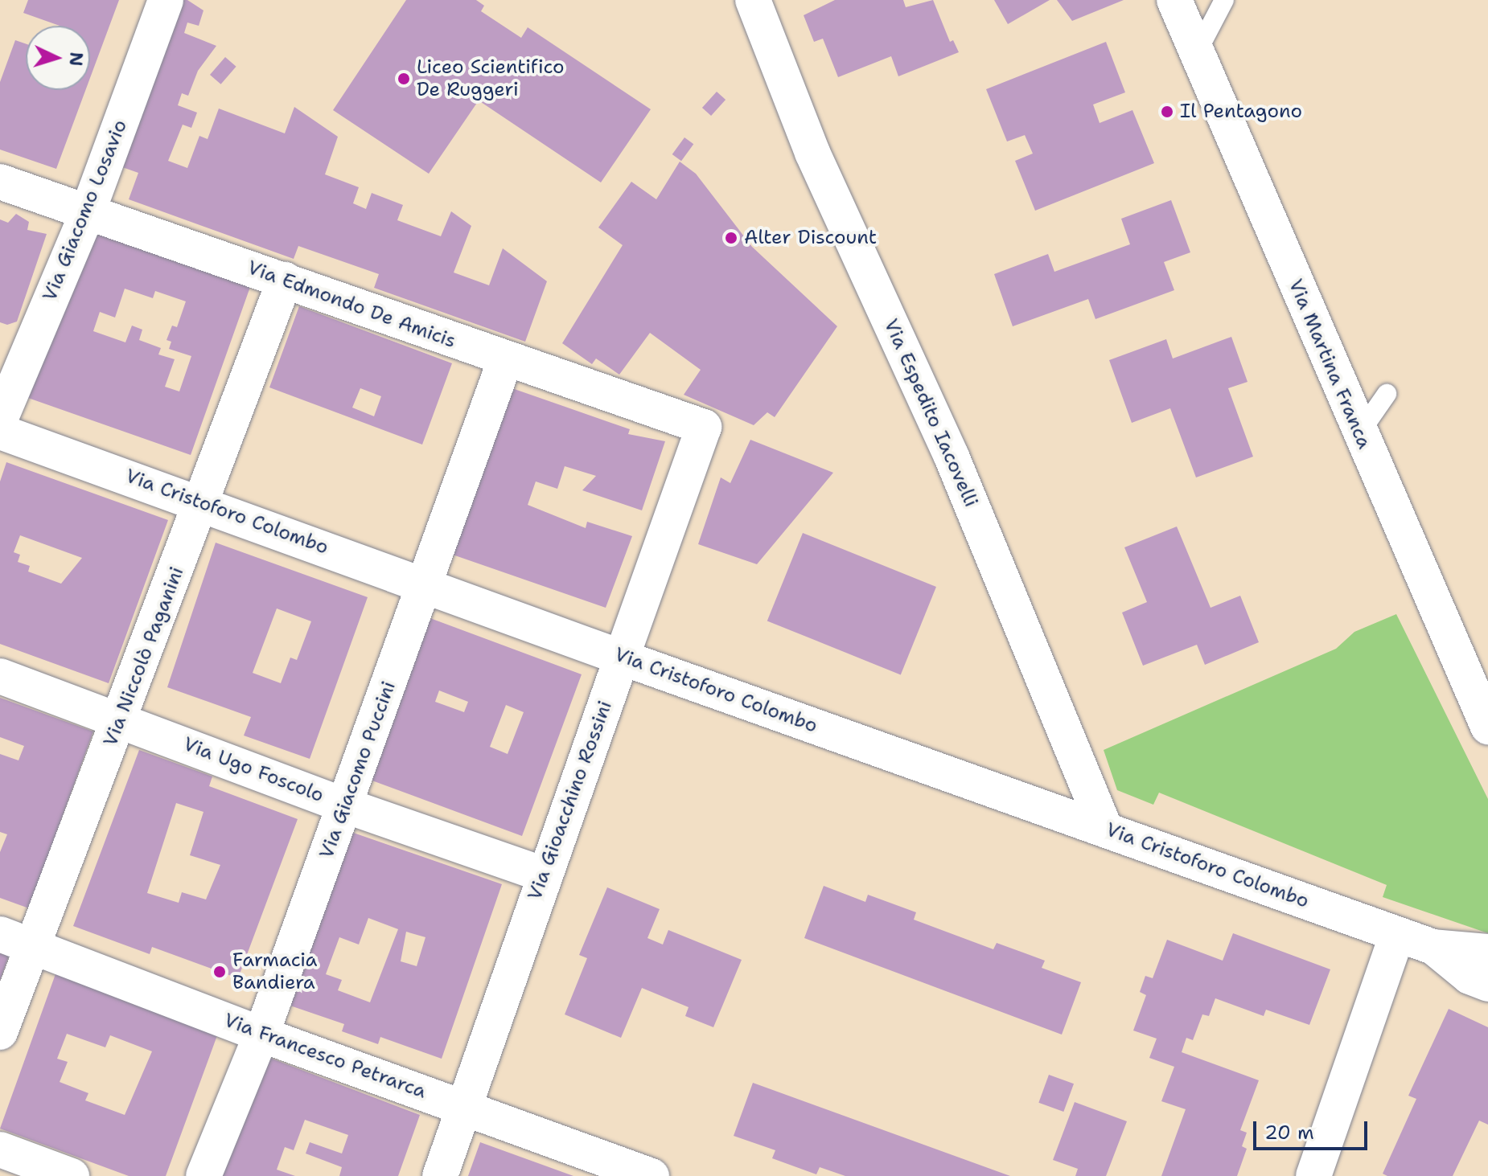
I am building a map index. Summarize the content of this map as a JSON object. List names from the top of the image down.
{
  "streets": {
    "street": [
      "Via Giacomo Losavio",
      "Via Edmondo De Amicis",
      "Via Martina Franca",
      "Via Espedito Iacovelli",
      "Via Cristoforo Colombo",
      "Via Niccolò Paganini",
      "Via Ugo Foscolo",
      "Via Giacomo Puccini",
      "Via Gioacchino Rossini",
      "Via Francesco Petrarca"
    ]
  },
  "crossings": [
    ["Via Giacomo Losavio", "Via Edmondo De Amicis"],
    ["Via Edmondo De Amicis", "Via Niccolò Paganini"],
    ["Via Edmondo De Amicis", "Via Giacomo Puccini"],
    ["Via Edmondo De Amicis", "Via Gioacchino Rossini"],
    ["Via Espedito Iacovelli", "Via Cristoforo Colombo"],
    ["Via Cristoforo Colombo", "Via Niccolò Paganini"],
    ["Via Cristoforo Colombo", "Via Giacomo Puccini"],
    ["Via Cristoforo Colombo", "Via Gioacchino Rossini"],
    ["Via Niccolò Paganini", "Via Ugo Foscolo"],
    ["Via Niccolò Paganini", "Via Francesco Petrarca"],
    ["Via Ugo Foscolo", "Via Giacomo Puccini"],
    ["Via Ugo Foscolo", "Via Gioacchino Rossini"],
    ["Via Giacomo Puccini", "Via Francesco Petrarca"],
    ["Via Gioacchino Rossini", "Via Francesco Petrarca"]
  ],
  "places": [
    "Liceo Scientifico De Ruggeri",
    "Il Pentagono",
    "Alter Discount",
    "Farmacia Bandiera"
  ],
  "scale_bar": "20 m",
  "north": "right"
}
